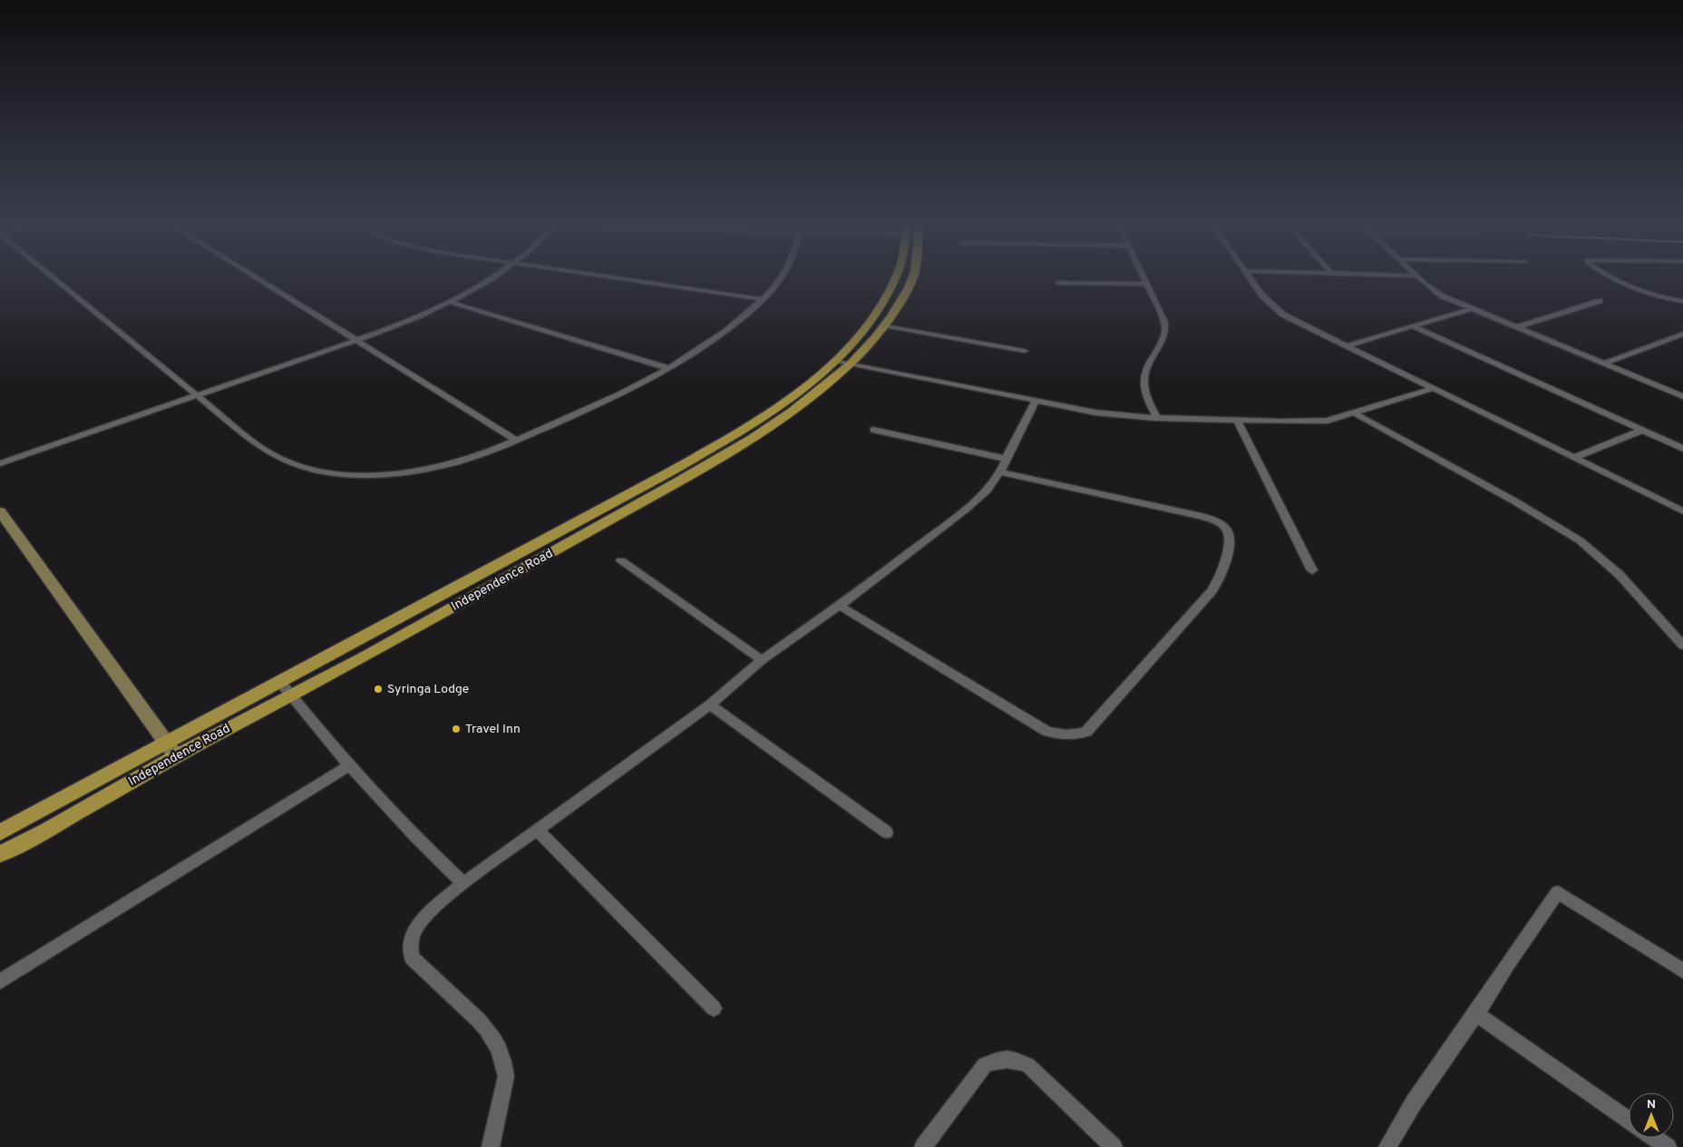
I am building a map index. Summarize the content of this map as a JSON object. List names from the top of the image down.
{
  "streets": {
    "main road": ["Independence Road"]
  },
  "places": ["Syringa Lodge", "Travel Inn"],
  "north": "top"
}
